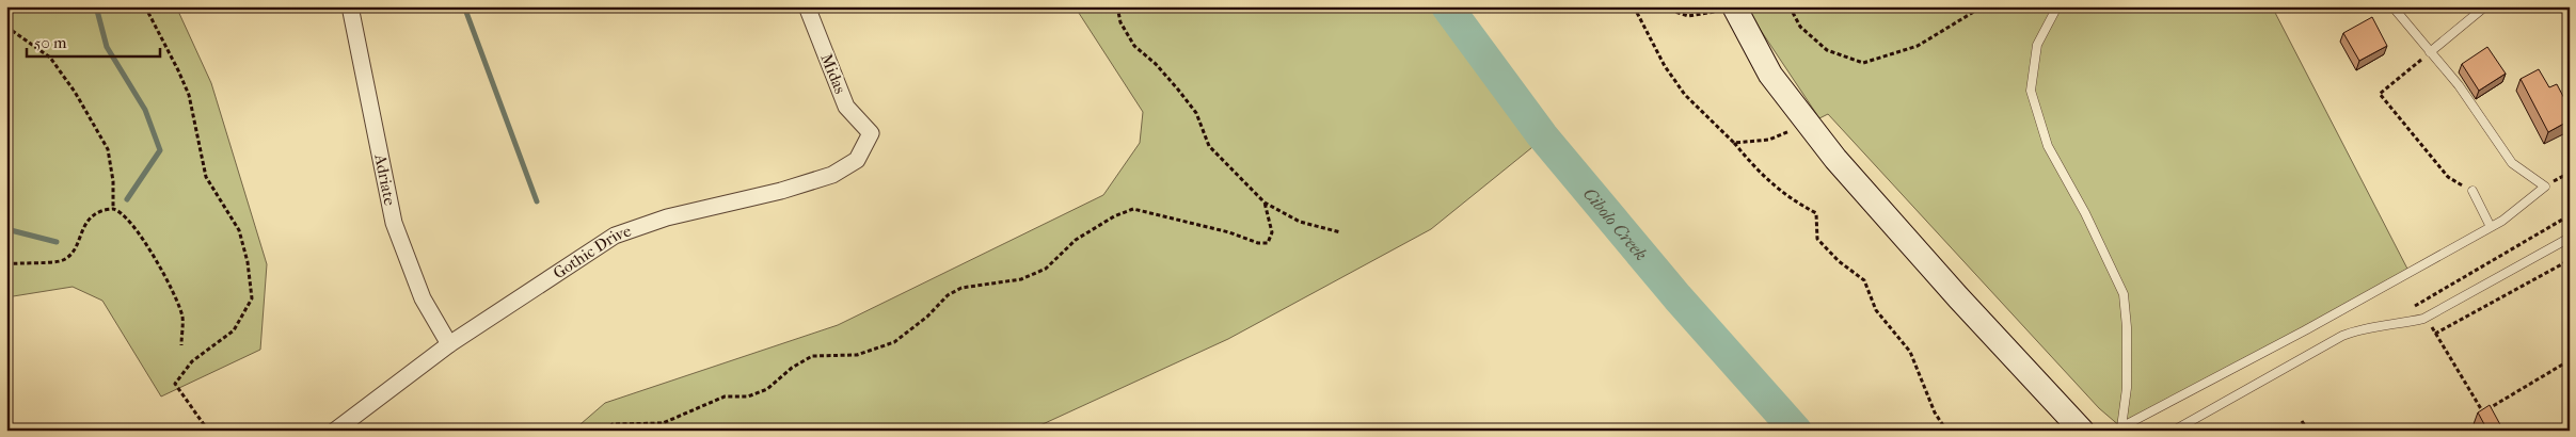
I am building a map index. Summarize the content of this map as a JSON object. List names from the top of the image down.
{
  "streets": {
    "street": ["Midas", "Adriate", "Gothic Drive"]
  },
  "crossings": [
    ["Midas", "Gothic Drive"],
    ["Adriate", "Gothic Drive"]
  ],
  "water": ["Cibolo Creek"],
  "scale_bar": "50 m"
}
